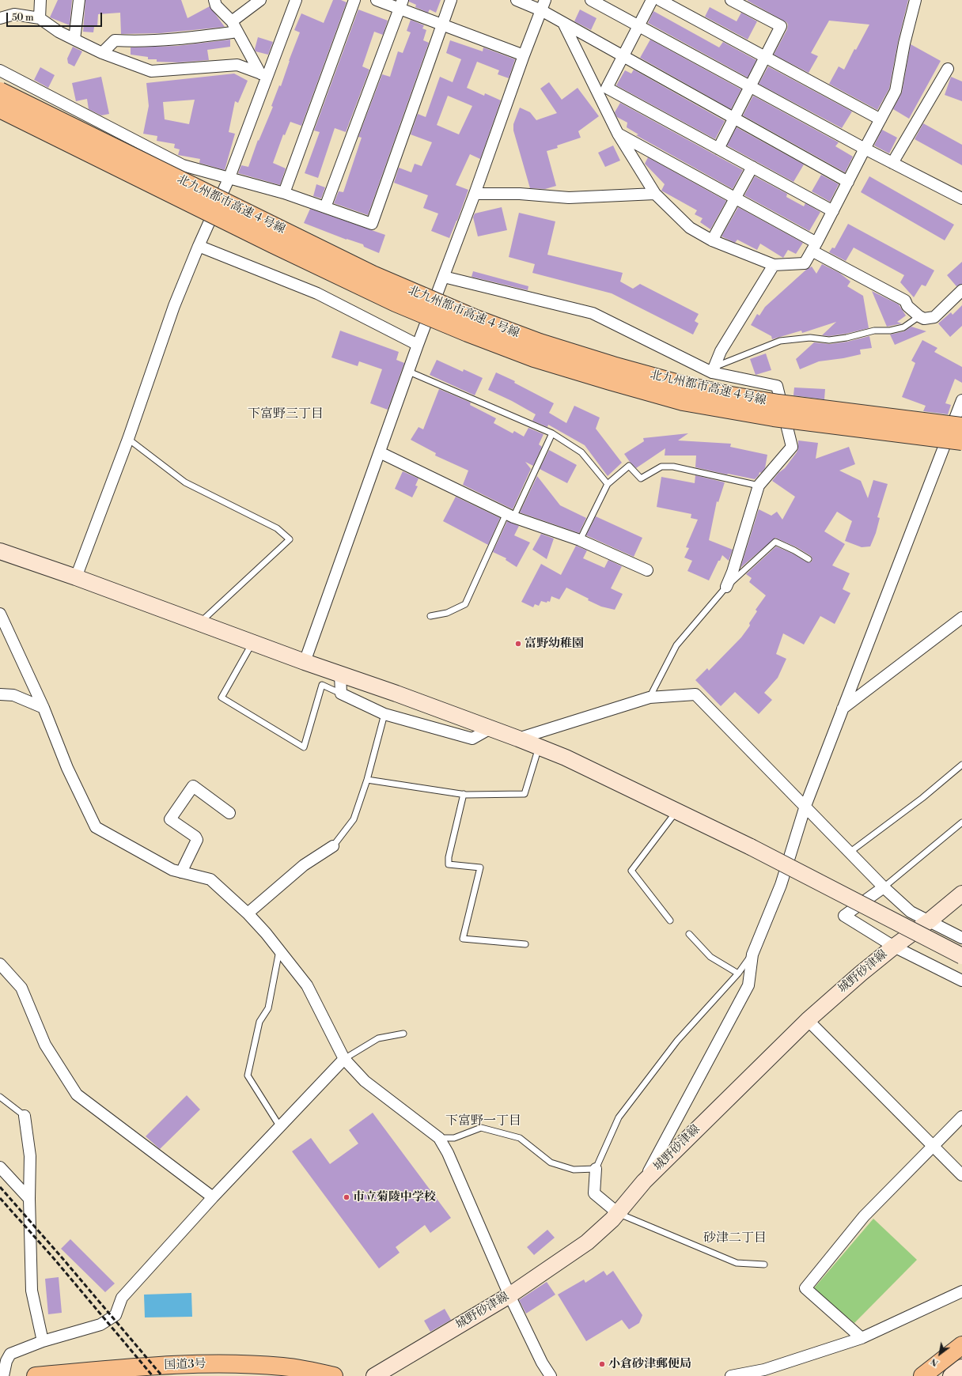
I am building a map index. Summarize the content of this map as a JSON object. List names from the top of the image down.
{
  "streets": {
    "highway": ["北九州都市高速４号線", "国道3号"],
    "street": ["城野砂津線"]
  },
  "districts": ["下富野三丁目", "下富野一丁目", "砂津二丁目"],
  "places": ["富野幼稚園", "市立菊陵中学校", "小倉砂津郵便局"],
  "scale_bar": "50 m",
  "north": "bottom left"
}
